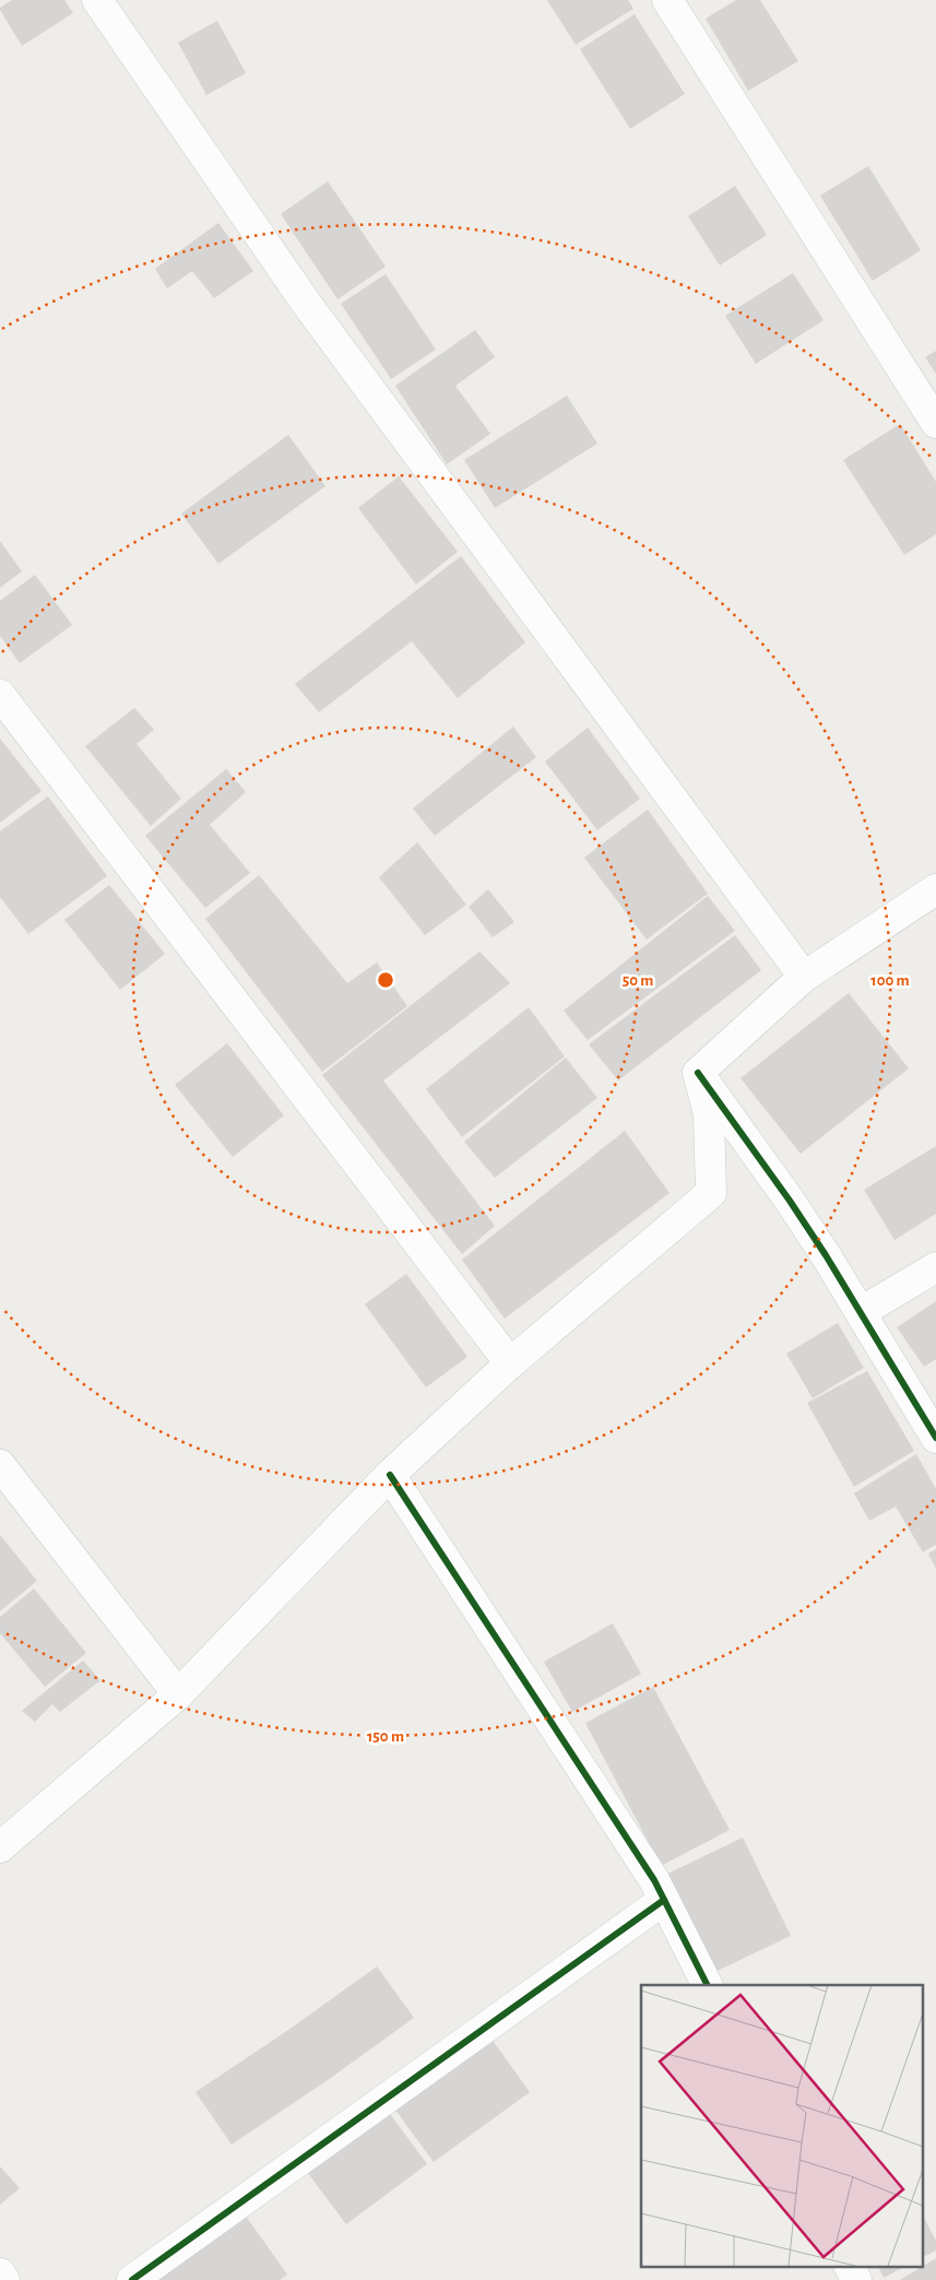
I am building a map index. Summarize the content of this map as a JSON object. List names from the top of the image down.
{
  "rings": ["50 m", "100 m", "150 m"]
}
